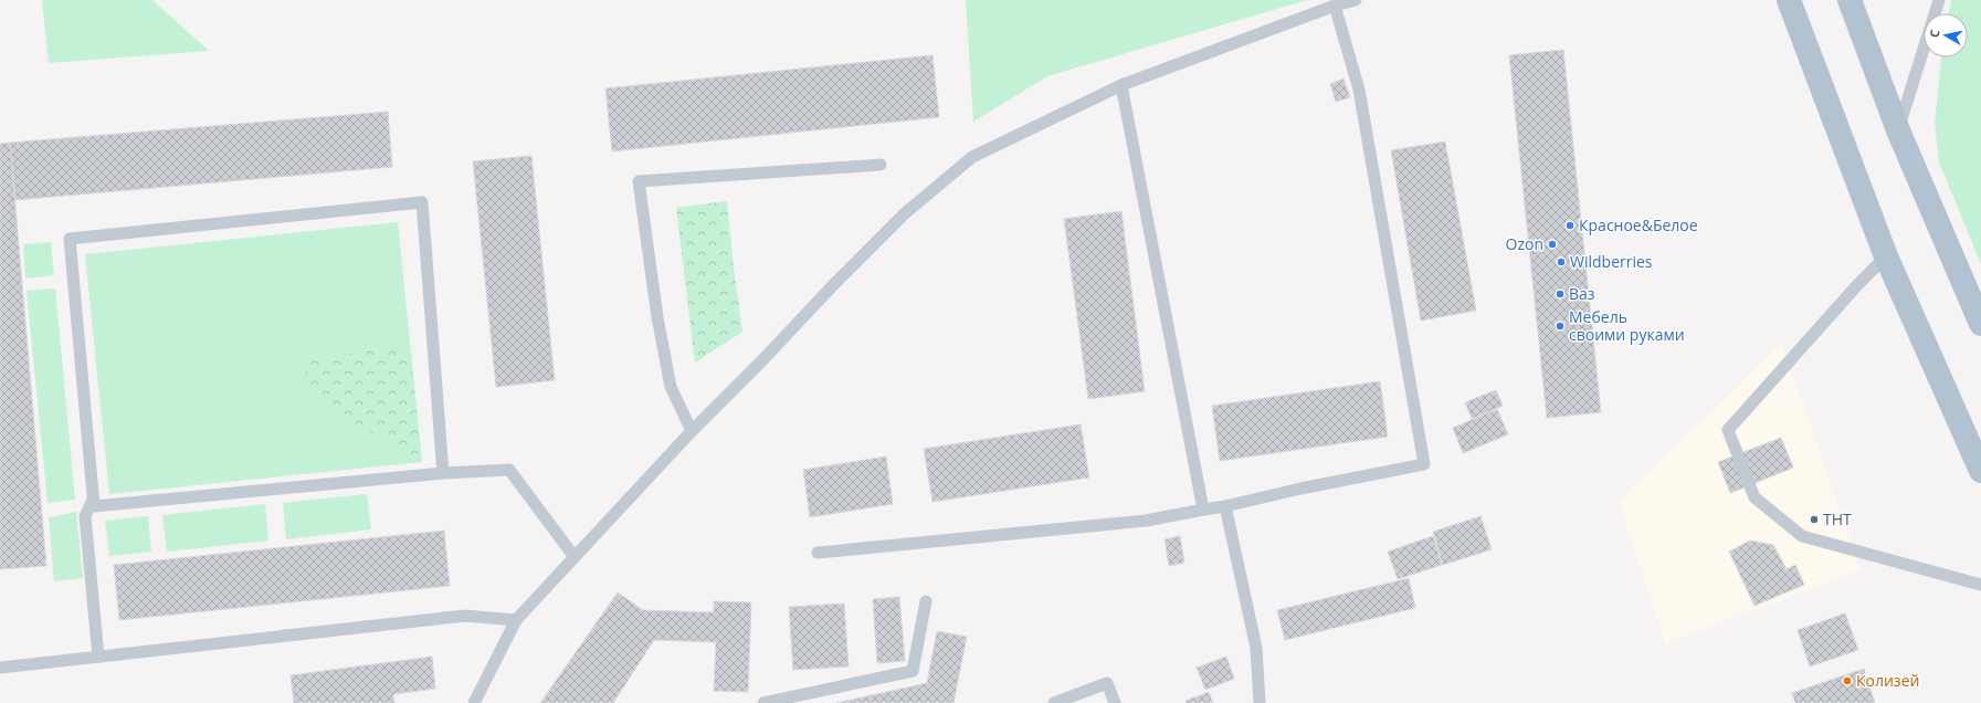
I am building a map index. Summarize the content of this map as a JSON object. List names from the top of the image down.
{
  "places": [
    "Красное&Белое",
    "Ozon",
    "Wildberries",
    "Ваз",
    "Мебель своими руками",
    "ТНТ",
    "Колизей"
  ],
  "north": "left"
}
